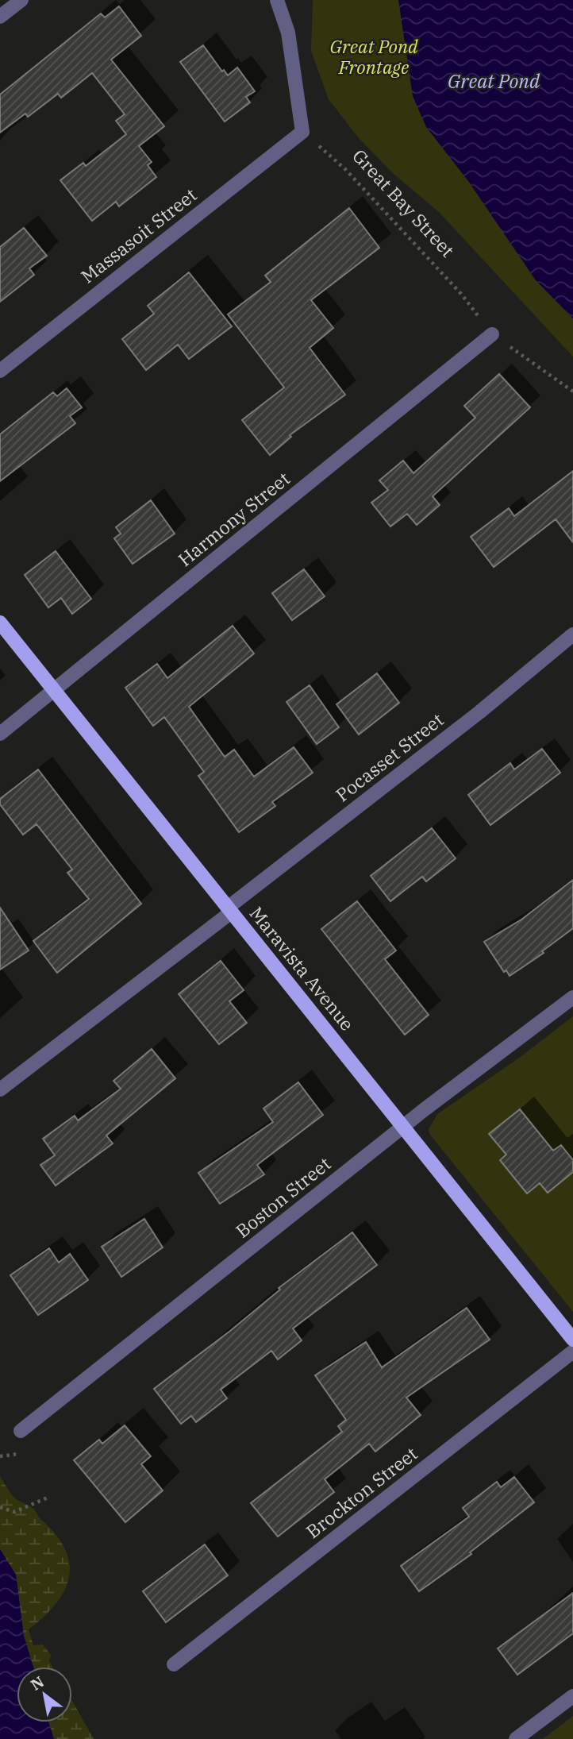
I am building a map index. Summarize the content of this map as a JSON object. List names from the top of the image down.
{
  "streets": {
    "main road": ["Maravista Avenue"],
    "street": [
      "Massasoit Street",
      "Harmony Street",
      "Pocasset Street",
      "Boston Street",
      "Brockton Street"
    ],
    "path": ["Great Bay Street"]
  },
  "crossings": [
    ["Great Bay Street", "Massasoit Street"],
    ["Great Bay Street", "Harmony Street"],
    ["Harmony Street", "Maravista Avenue"],
    ["Pocasset Street", "Maravista Avenue"],
    ["Maravista Avenue", "Boston Street"]
  ],
  "water": ["Great Pond"],
  "parks": ["Great Pond Frontage"],
  "north": "top left"
}
